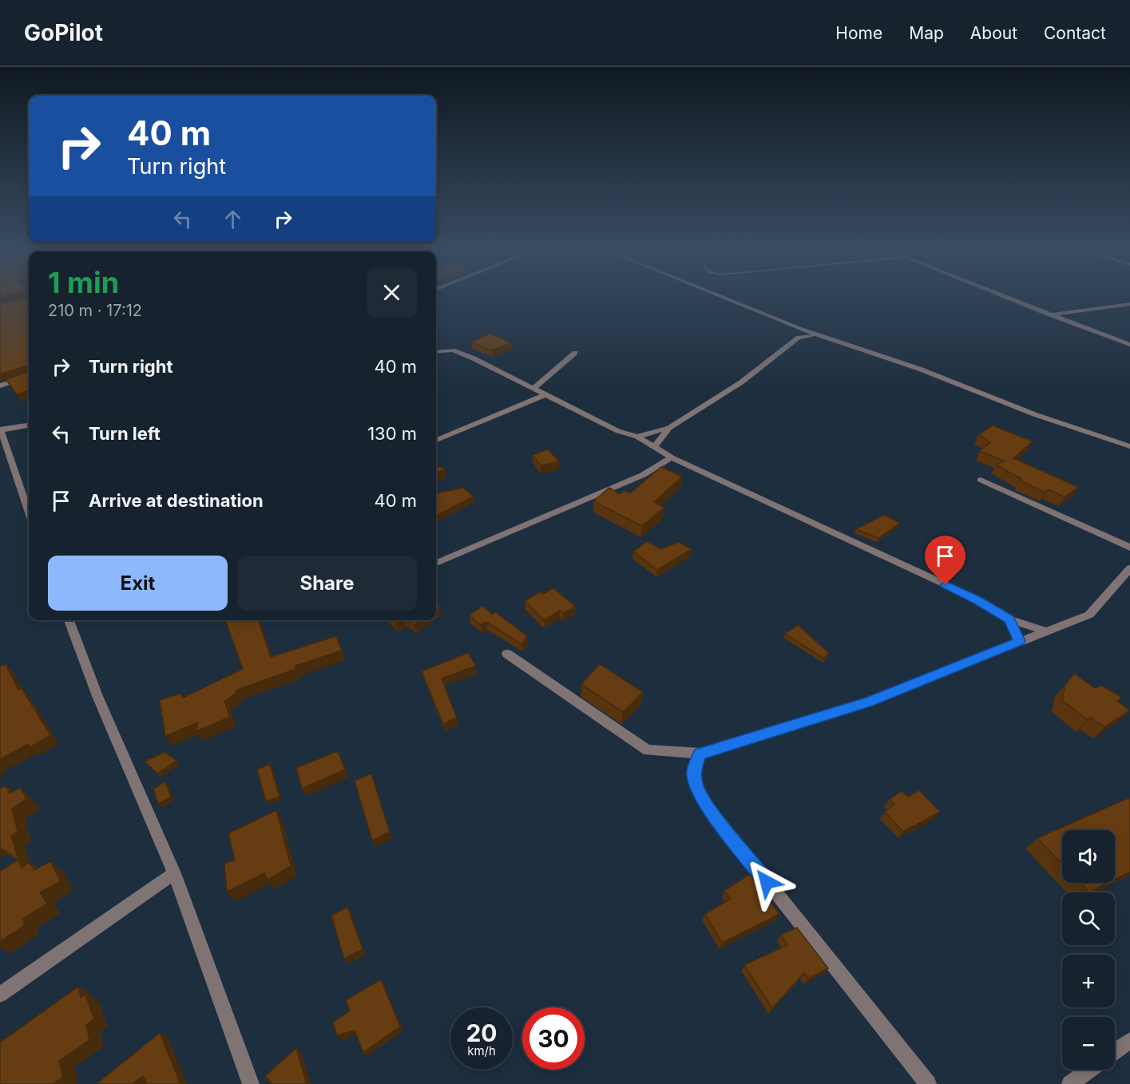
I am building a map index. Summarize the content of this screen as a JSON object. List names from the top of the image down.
{
  "page": {
    "header": "GoPilot",
    "nav": [
      "Home",
      "Map",
      "About",
      "Contact"
    ],
    "turn": ["40 m", "Turn right"],
    "heading": ["1 min", "210 m · 17:12"],
    "list": [
      {
        "name": "Turn right",
        "value": "40 m"
      },
      {
        "name": "Turn left",
        "value": "130 m"
      },
      {
        "name": "Arrive at destination",
        "value": "40 m"
      }
    ],
    "buttons": ["Exit", "Share"],
    "map_buttons": ["+", "−"],
    "speed": "20 km/h",
    "limit": "30"
  }
}
